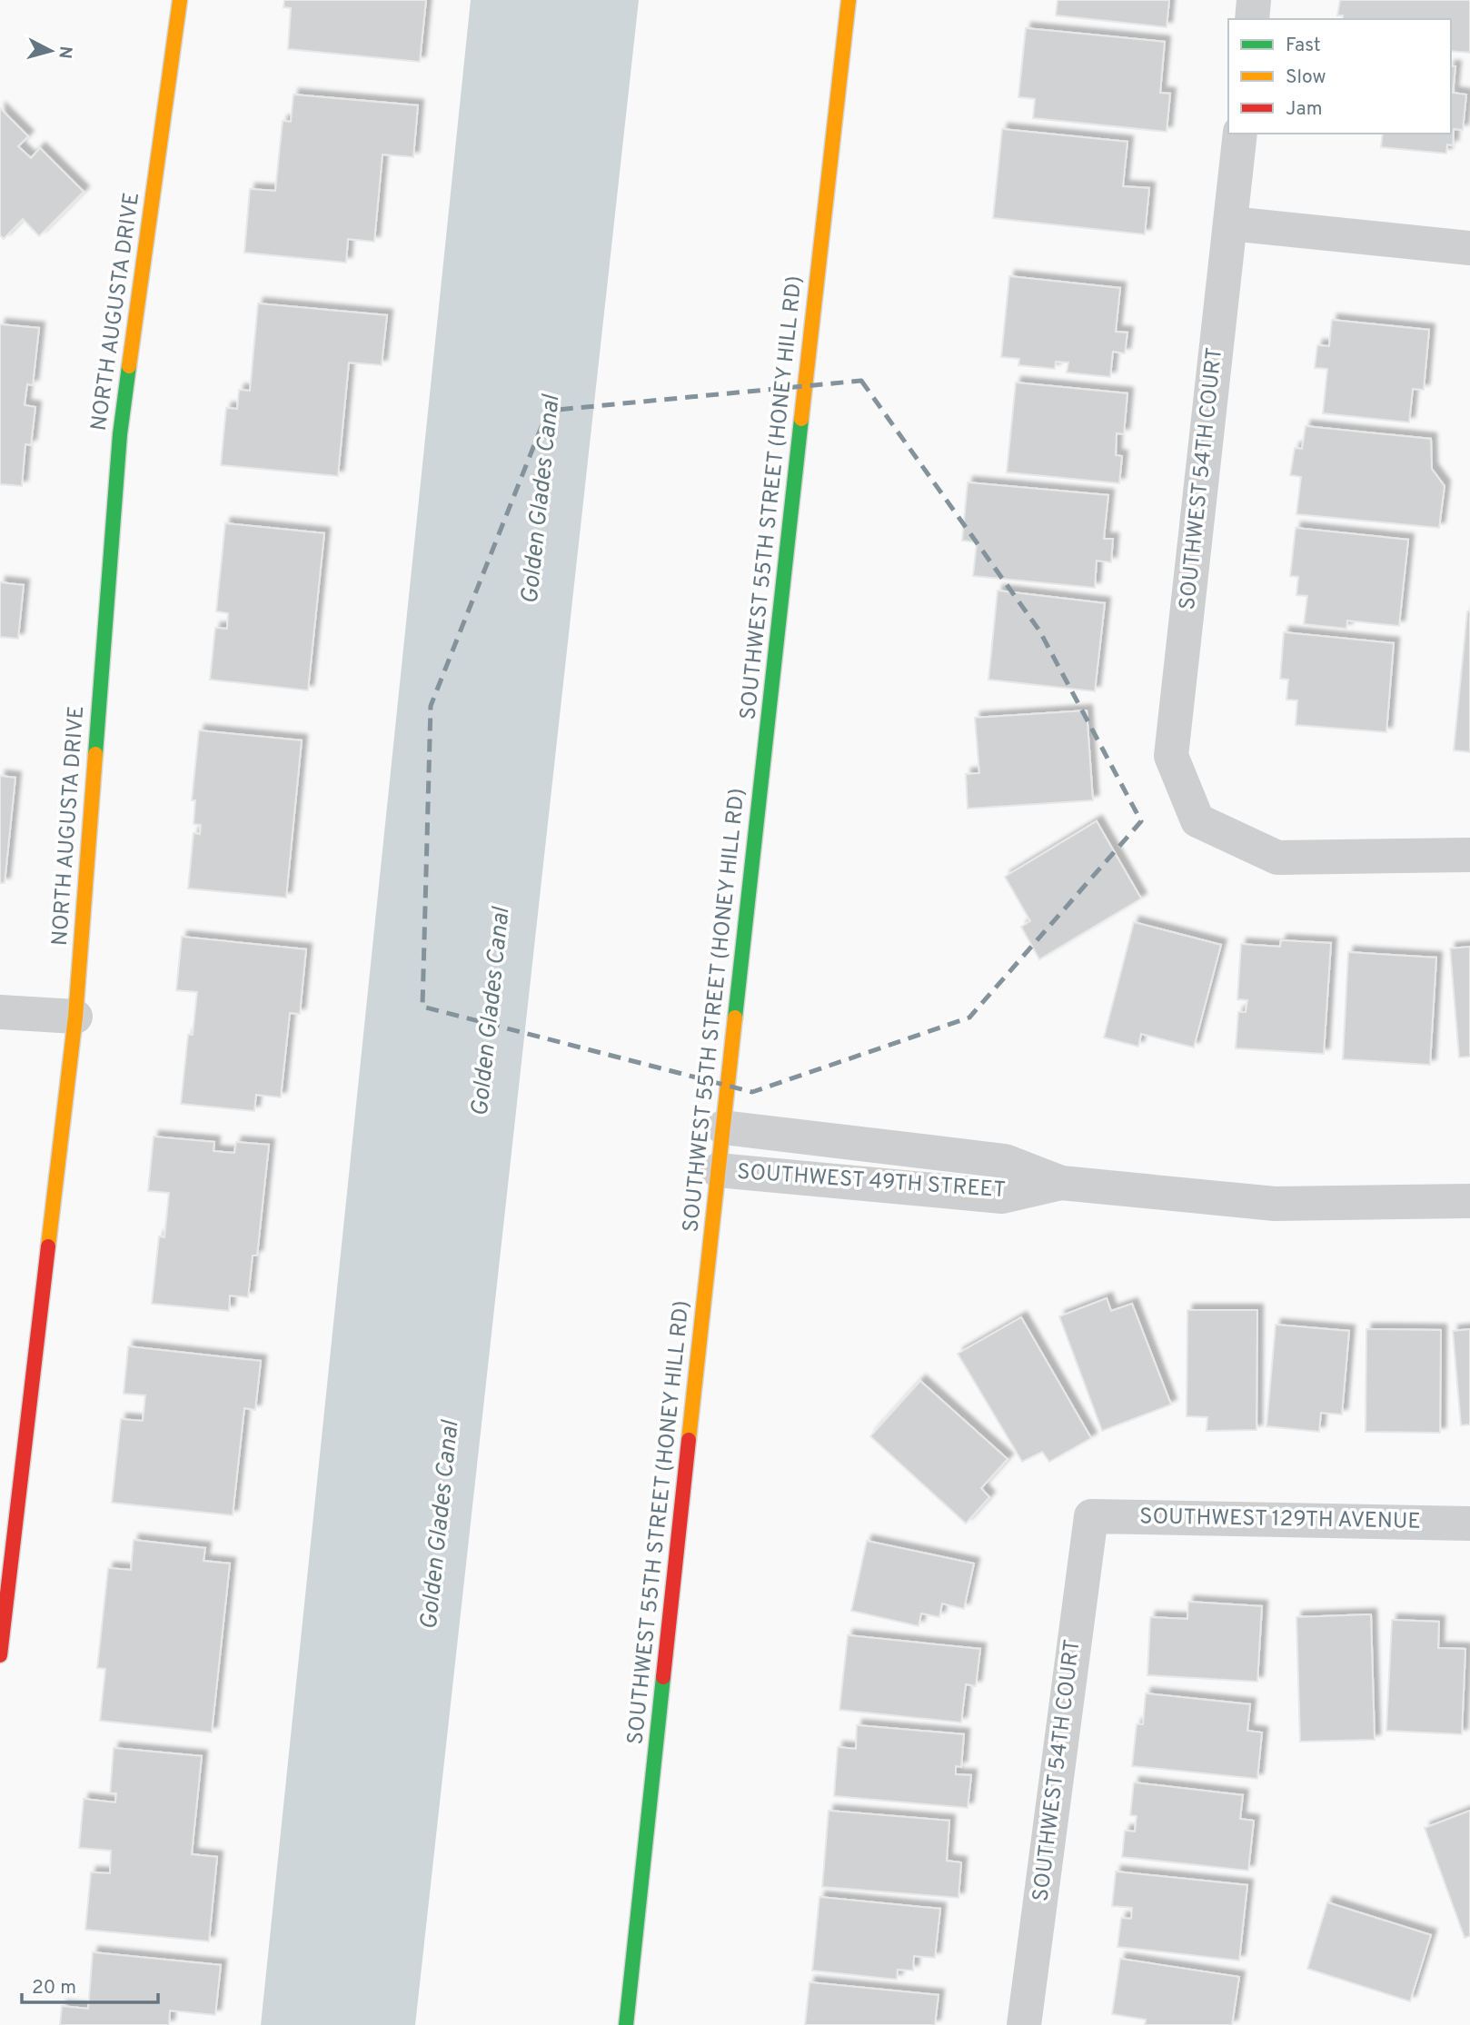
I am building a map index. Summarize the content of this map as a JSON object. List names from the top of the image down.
{
  "streets": {
    "street": [
      "NORTH AUGUSTA DRIVE",
      "SOUTHWEST 54TH COURT",
      "SOUTHWEST 55TH STREET (HONEY HILL RD)",
      "SOUTHWEST 49TH STREET",
      "SOUTHWEST 129TH AVENUE"
    ]
  },
  "crossings": [
    ["SOUTHWEST 54TH COURT", "SOUTHWEST 129TH AVENUE"],
    ["SOUTHWEST 55TH STREET (HONEY HILL RD)", "SOUTHWEST 49TH STREET"]
  ],
  "water": ["Golden Glades Canal"],
  "legend": ["Fast", "Slow", "Jam"],
  "scale_bar": "20 m",
  "north": "right"
}
